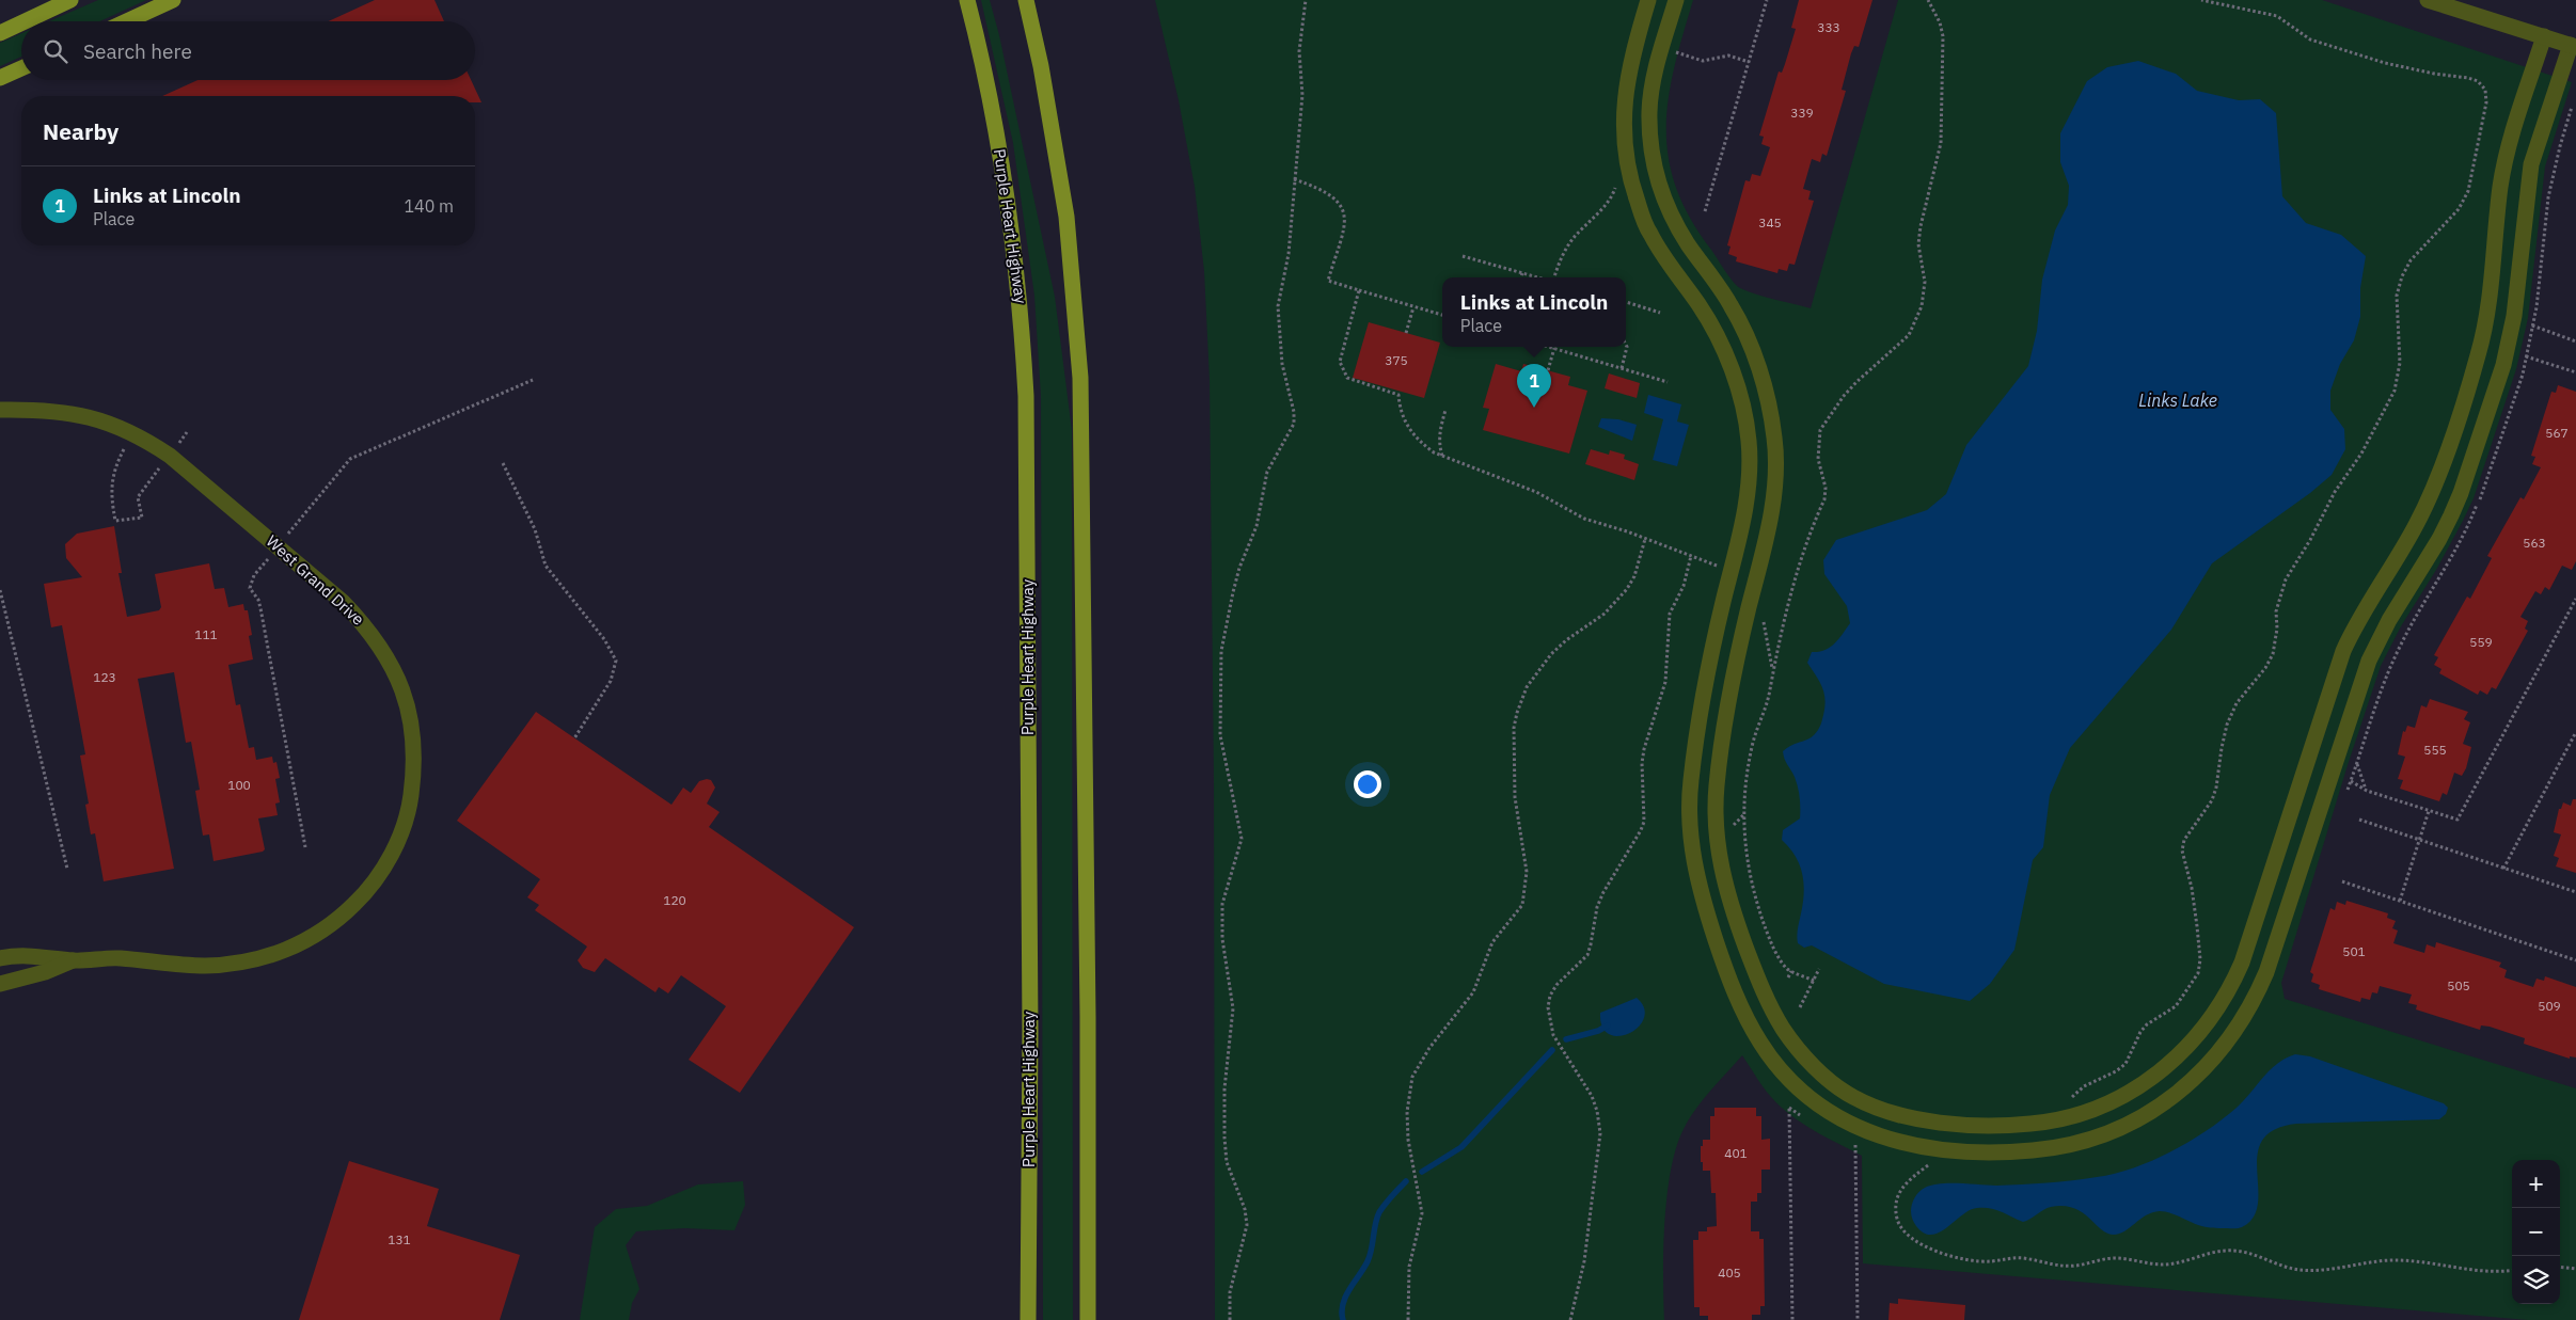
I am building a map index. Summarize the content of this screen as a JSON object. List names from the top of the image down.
{
  "streets": {
    "main road": ["Purple Heart Highway"],
    "street": ["West Grand Drive"]
  },
  "water": ["Links Lake"],
  "house_numbers": [
    "333",
    "339",
    "345",
    "375",
    "567",
    "563",
    "111",
    "559",
    "123",
    "555",
    "100",
    "120",
    "501",
    "505",
    "509",
    "401",
    "131",
    "405"
  ],
  "page": {
    "search": "Search here",
    "heading": "Nearby",
    "list": [
      {
        "mark": "1",
        "name": "Links at Lincoln",
        "note": "Place",
        "value": "140 m"
      }
    ],
    "popup": ["Links at Lincoln", "Place"],
    "pins": "1",
    "map_buttons": ["+", "−"]
  }
}
